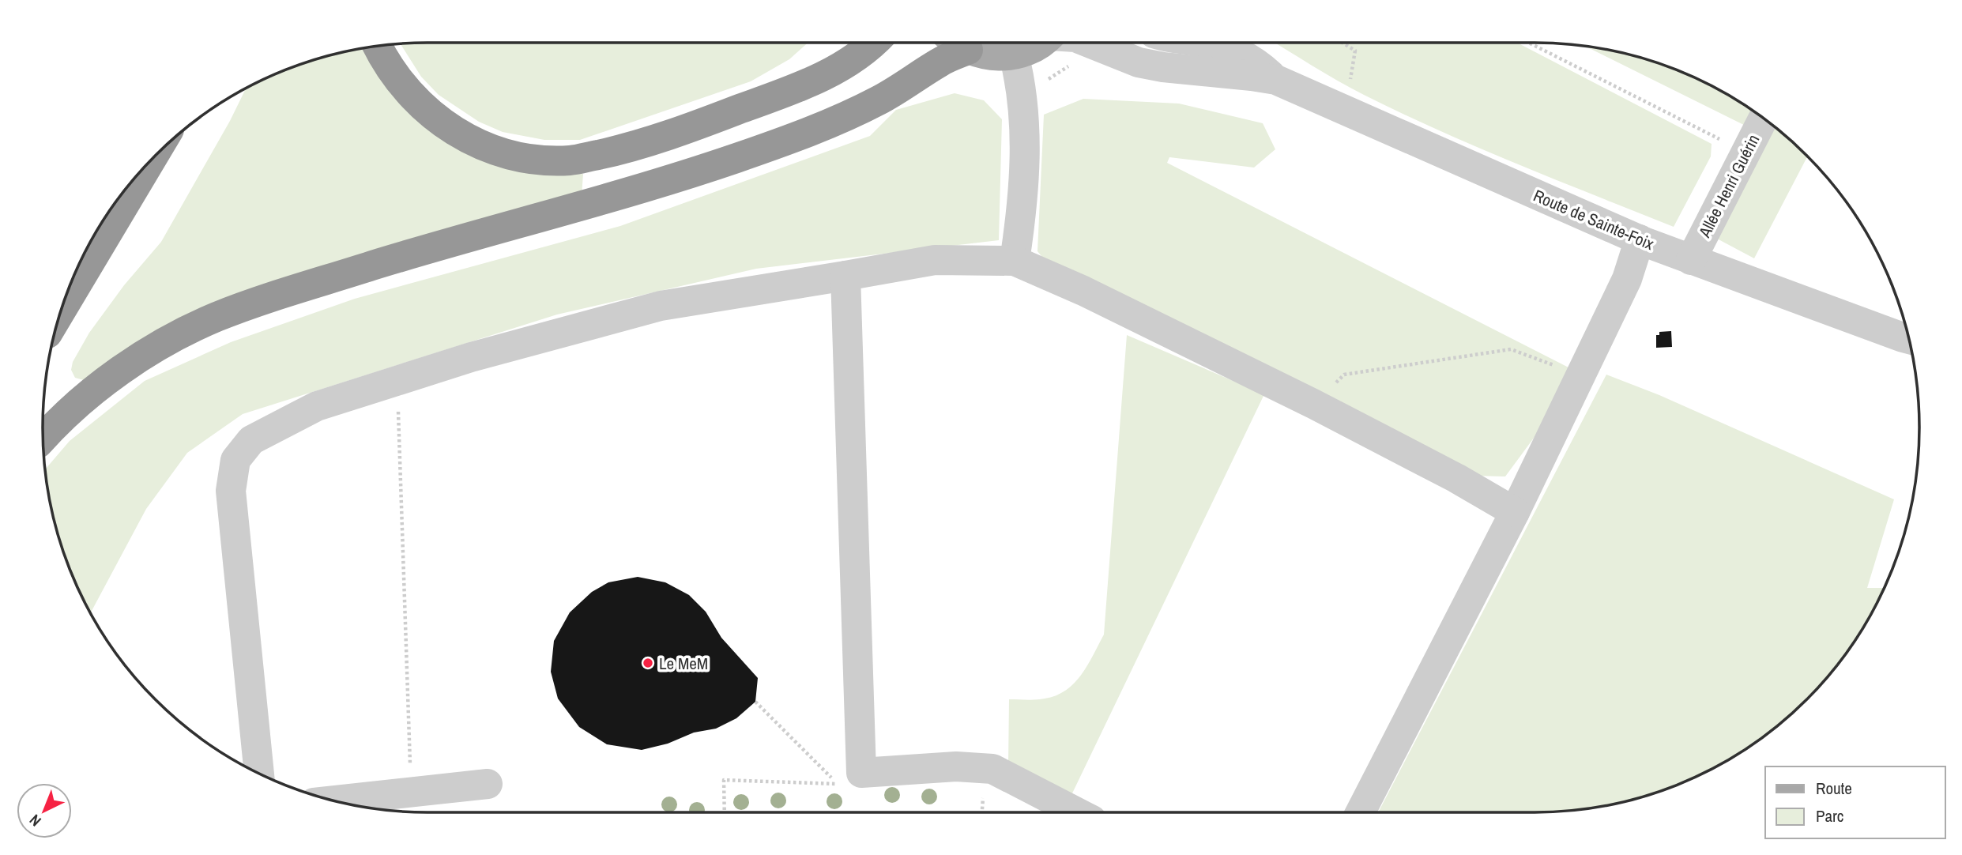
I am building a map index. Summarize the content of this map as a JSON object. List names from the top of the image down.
{
  "streets": {
    "street": ["Allée Henri Guérin", "Route de Sainte-Foix"]
  },
  "crossings": [
    ["Allée Henri Guérin", "Route de Sainte-Foix"]
  ],
  "places": ["Le MeM"],
  "legend": ["Route", "Parc"],
  "north": "bottom left"
}
